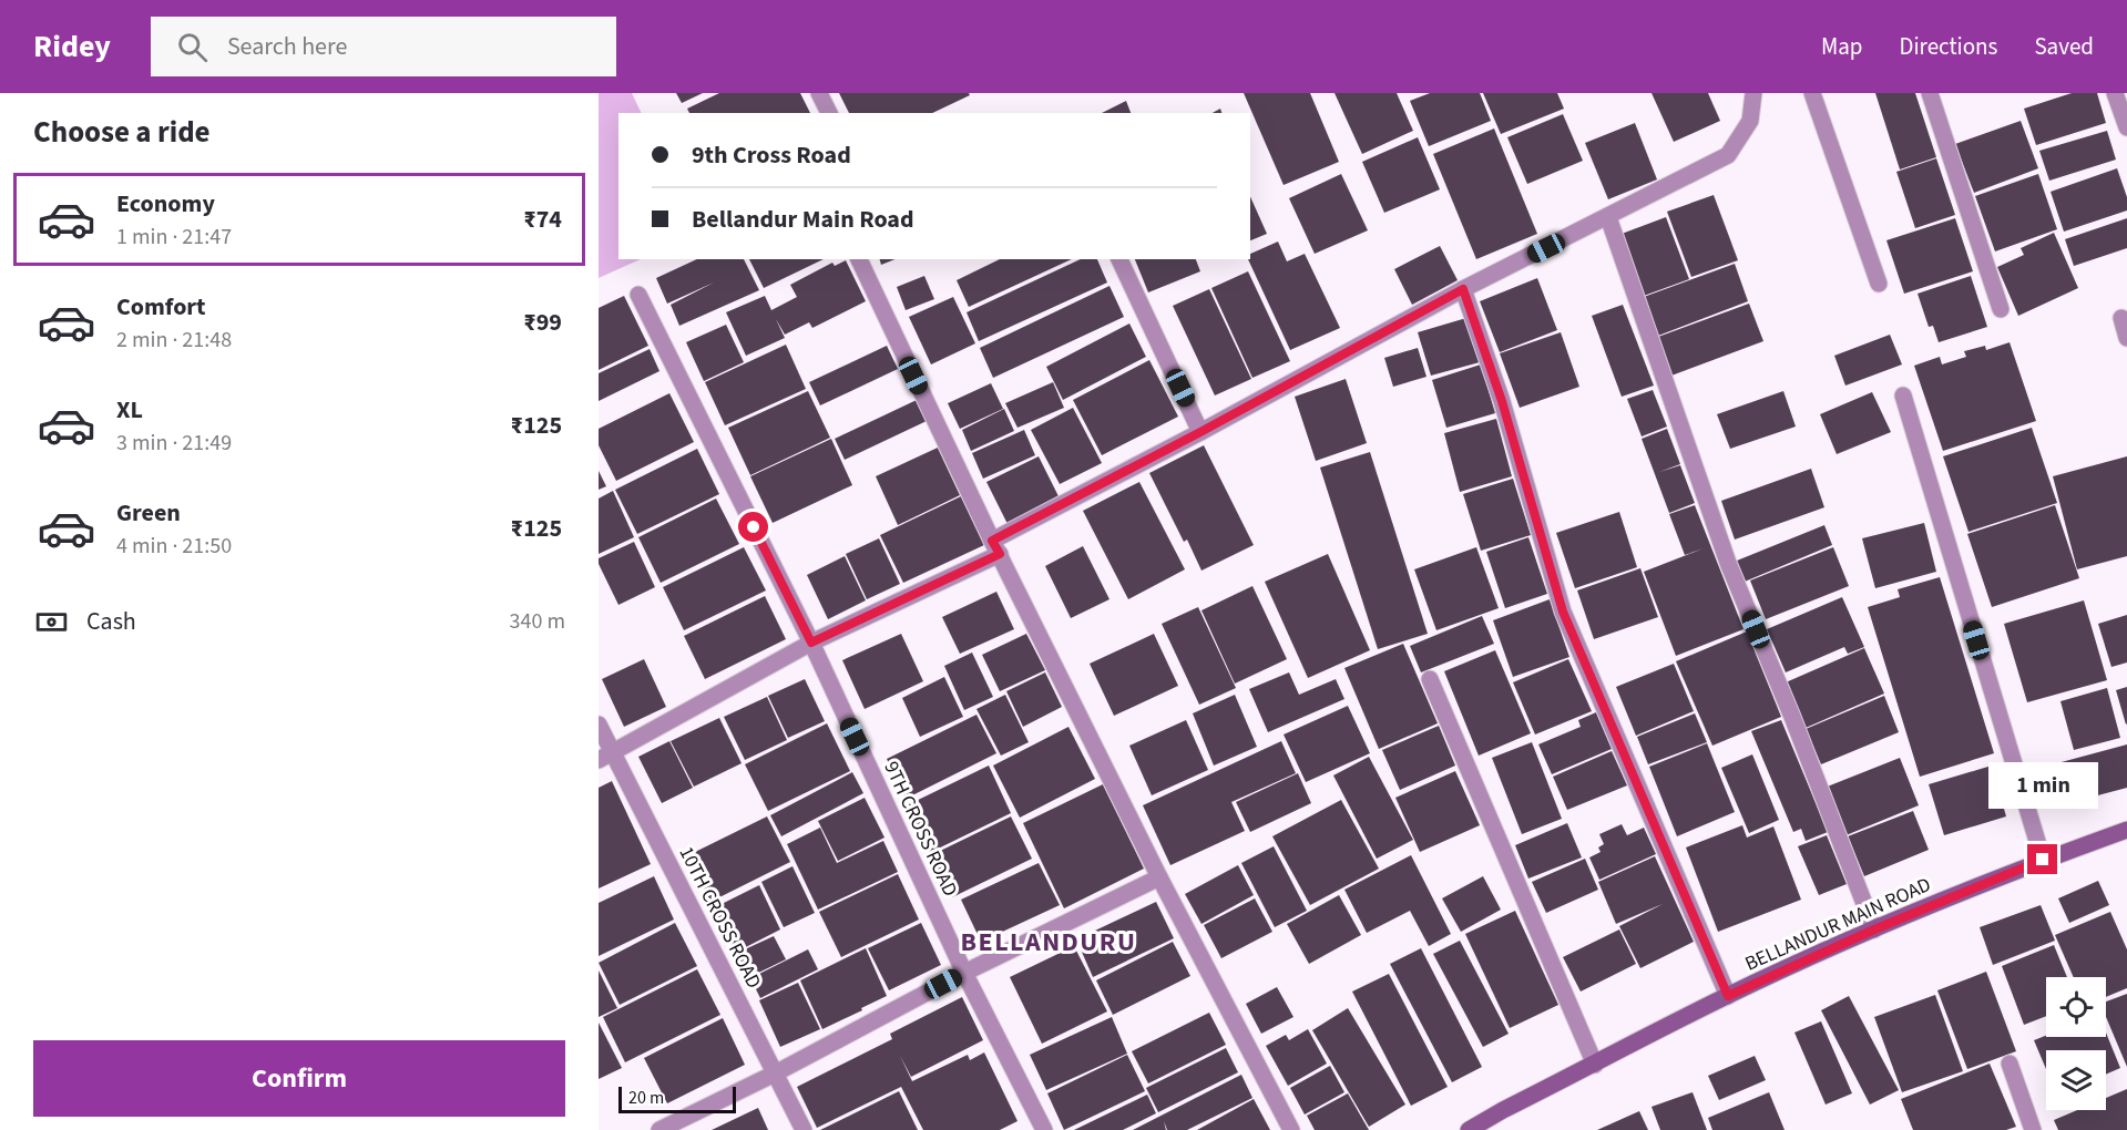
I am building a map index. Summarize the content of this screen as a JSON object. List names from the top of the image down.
{
  "streets": {
    "street": ["9TH CROSS ROAD", "10TH CROSS ROAD", "BELLANDUR MAIN ROAD"]
  },
  "districts": ["BELLANDURU"],
  "scale_bar": "20 m",
  "page": {
    "header": "Ridey",
    "search": "Search here",
    "nav": ["Map", "Directions", "Saved"],
    "heading": "Choose a ride",
    "banner": ["9th Cross Road", "Bellandur Main Road"],
    "list": [
      {
        "name": "Economy",
        "note": "1 min · 21:47",
        "value": "₹74"
      },
      {
        "name": "Comfort",
        "note": "2 min · 21:48",
        "value": "₹99"
      },
      {
        "name": "XL",
        "note": "3 min · 21:49",
        "value": "₹125"
      },
      {
        "name": "Green",
        "note": "4 min · 21:50",
        "value": "₹125"
      }
    ],
    "pay": ["Cash", "340 m"],
    "bubble": "1 min",
    "buttons": "Confirm",
    "scale": "20 m"
  }
}
